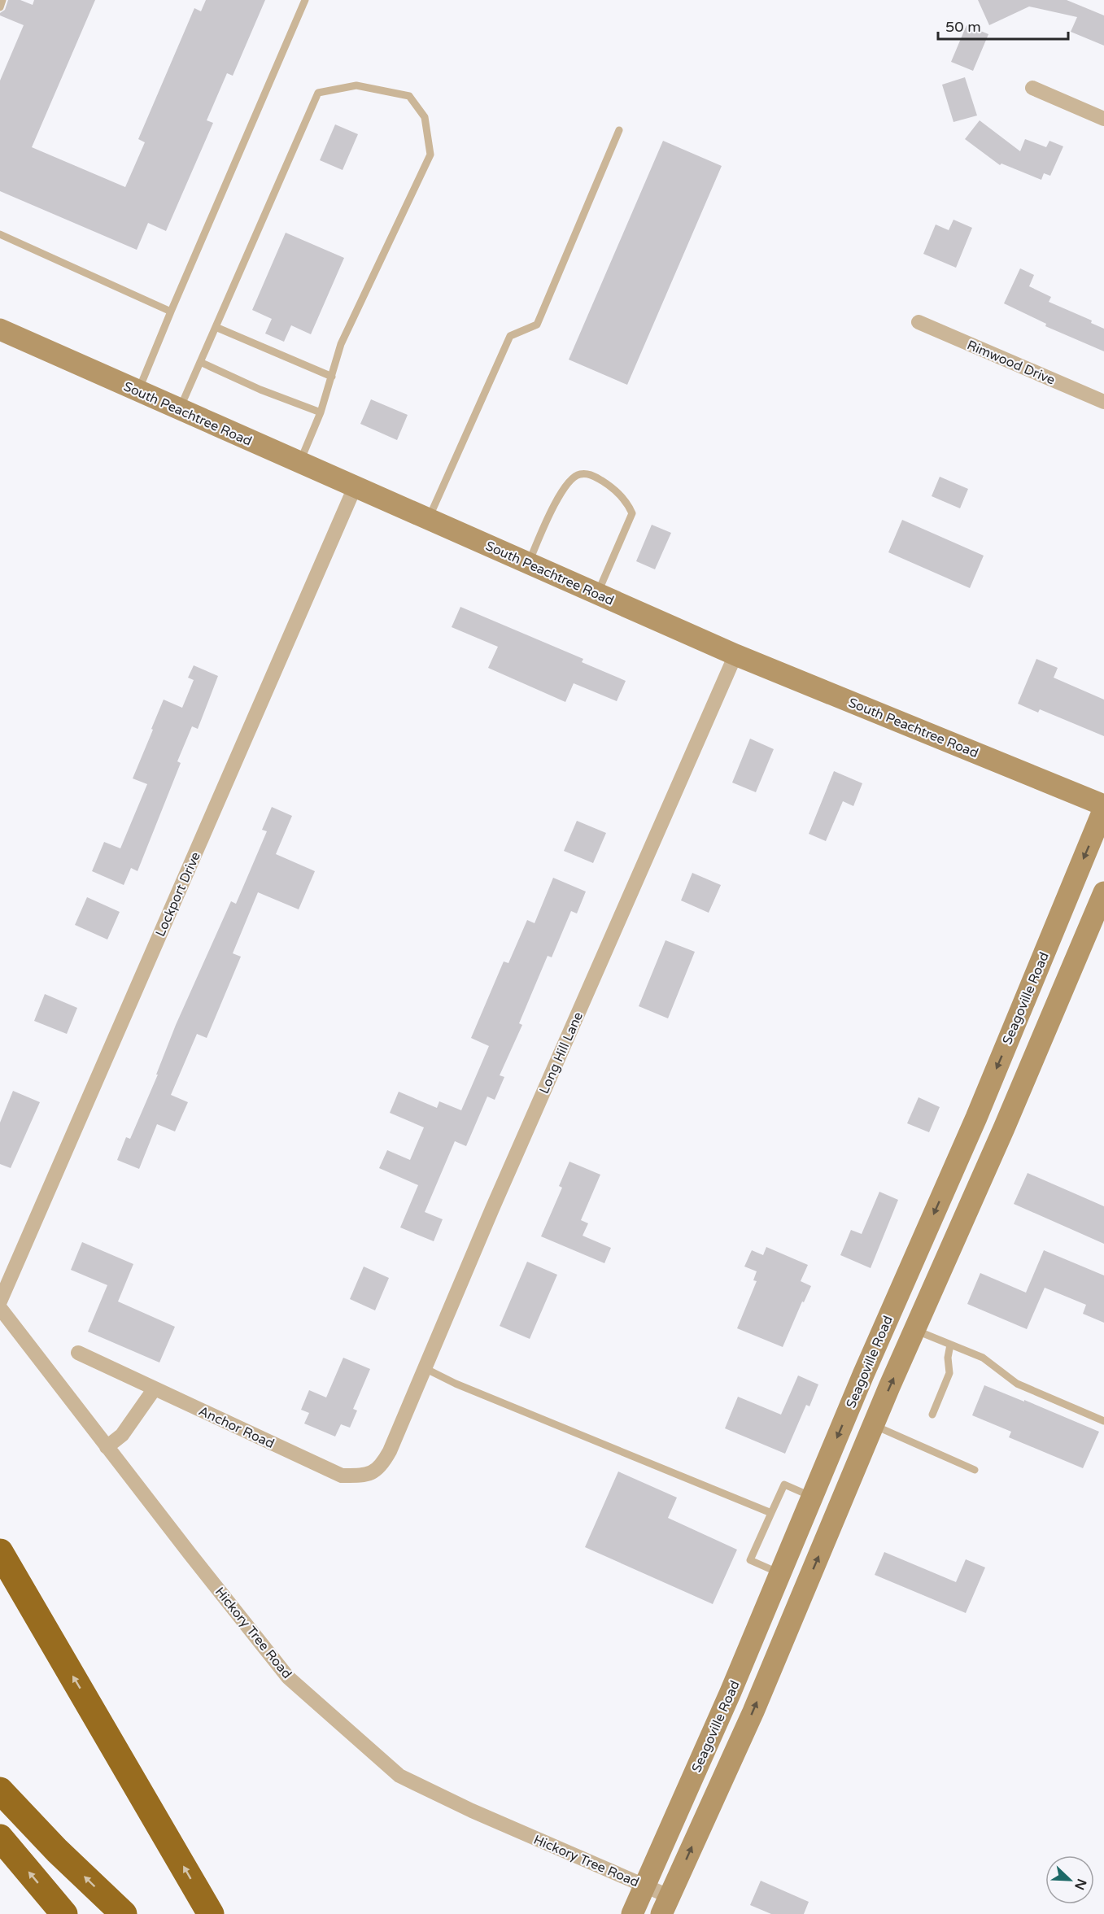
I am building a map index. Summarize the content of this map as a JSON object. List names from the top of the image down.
{
  "streets": {
    "main road": ["South Peachtree Road", "Seagoville Road"],
    "street": [
      "Rimwood Drive",
      "Lockport Drive",
      "Long Hill Lane",
      "Anchor Road",
      "Hickory Tree Road"
    ]
  },
  "crossings": [
    ["South Peachtree Road", "Lockport Drive"],
    ["South Peachtree Road", "Seagoville Road"],
    ["South Peachtree Road", "Long Hill Lane"],
    ["Seagoville Road", "Hickory Tree Road"],
    ["Long Hill Lane", "Anchor Road"]
  ],
  "scale_bar": "50 m",
  "north": "bottom right"
}
